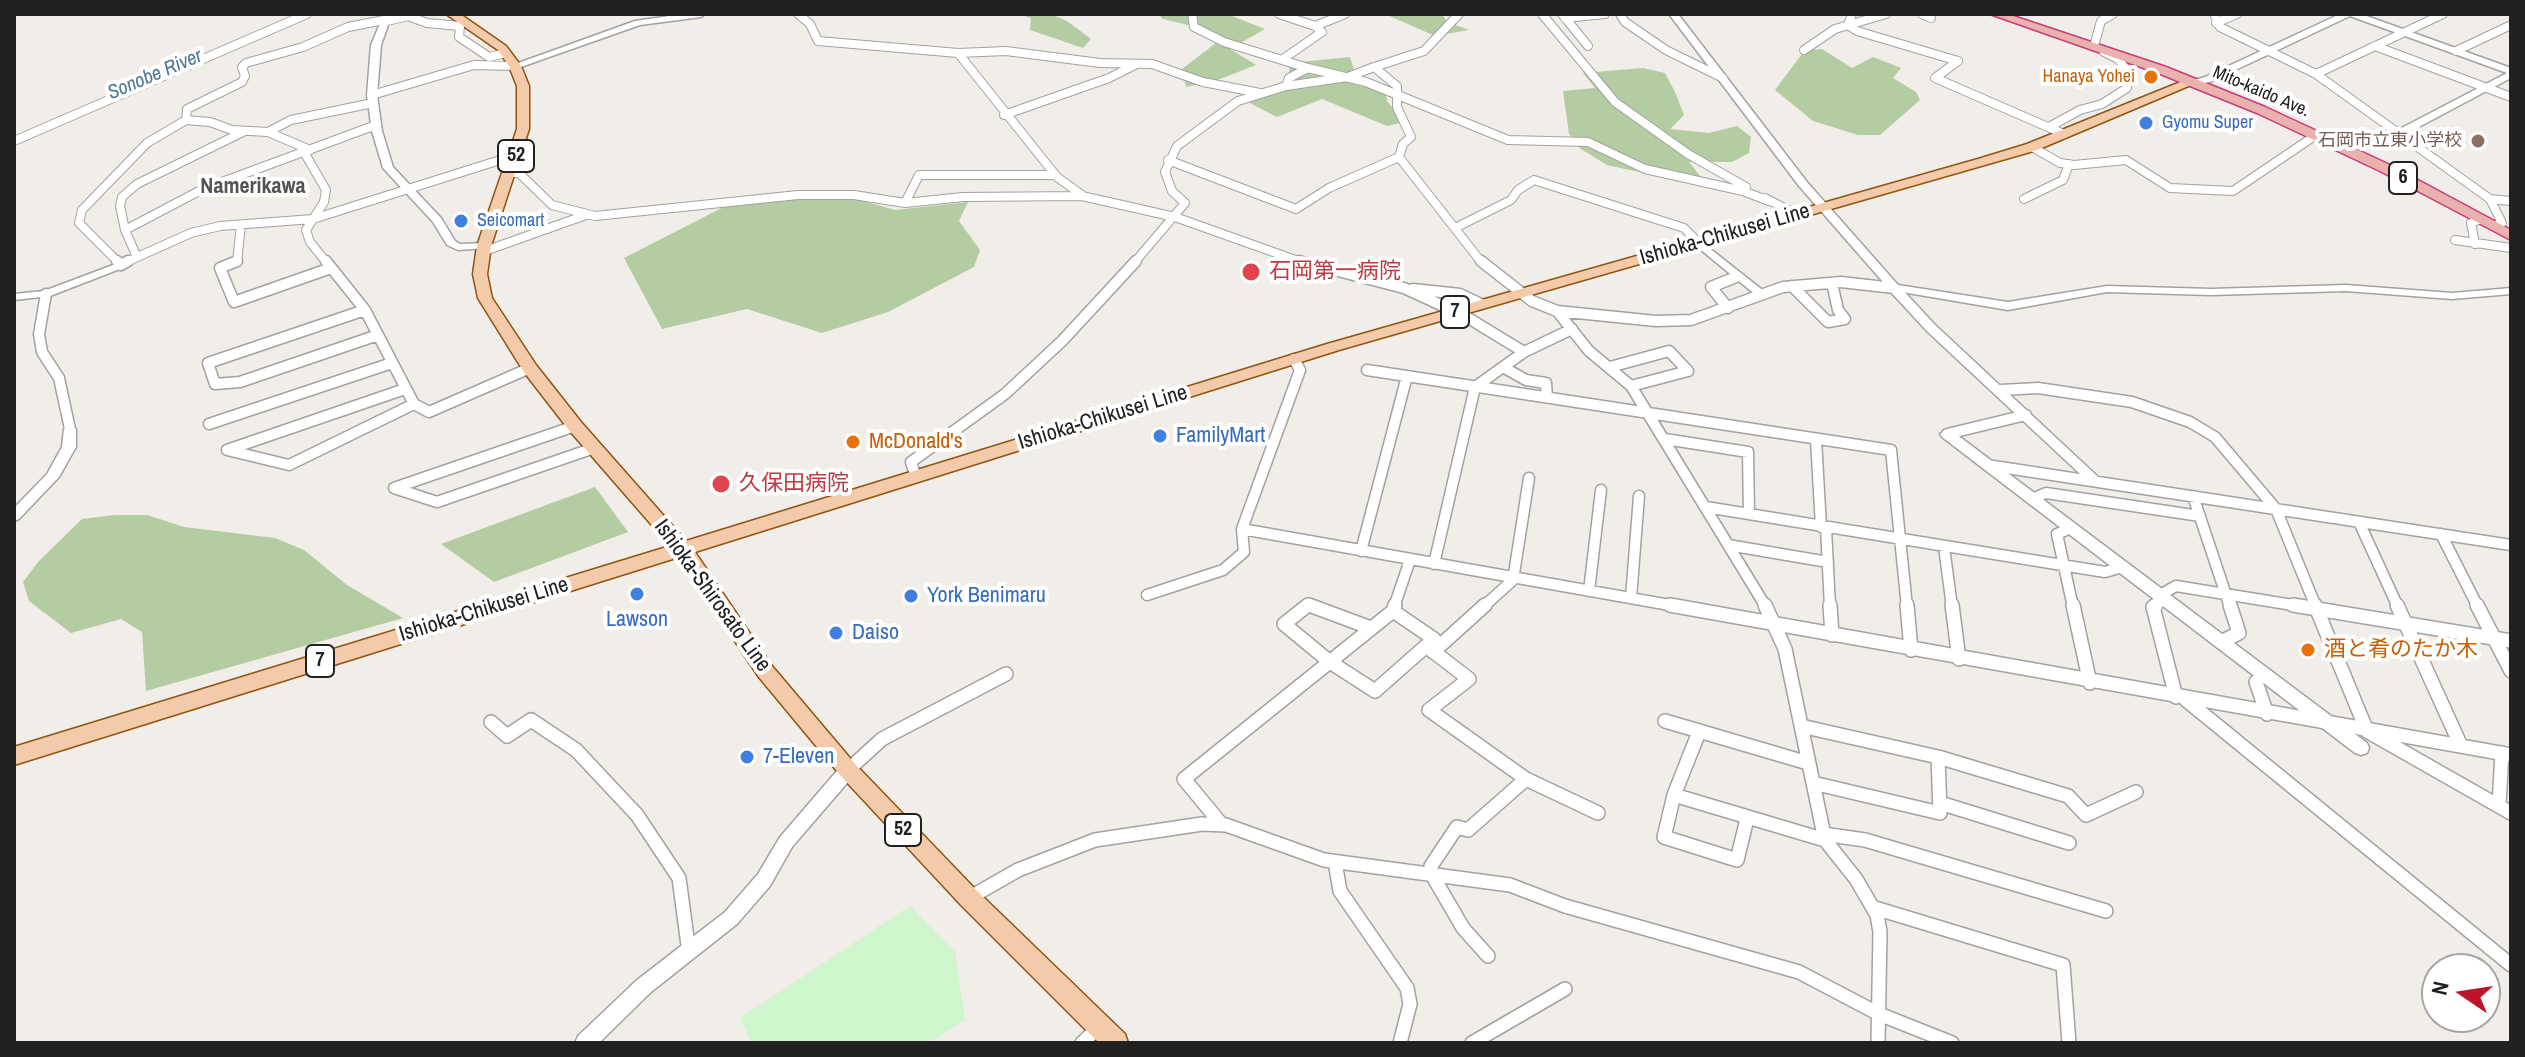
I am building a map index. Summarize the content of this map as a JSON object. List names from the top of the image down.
{
  "streets": {
    "highway": ["Mito-kaido Ave.", "6"],
    "main road": [
      "52",
      "Ishioka-Chikusei Line",
      "7",
      "Ishioka-Shirosato Line"
    ]
  },
  "crossings": [
    ["Mito-kaido Ave.", "6"],
    ["Mito-kaido Ave.", "Ishioka-Chikusei Line"],
    ["6", "Ishioka-Chikusei Line"],
    ["Ishioka-Chikusei Line", "Ishioka-Shirosato Line"]
  ],
  "districts": ["Namerikawa"],
  "water": ["Sonobe River"],
  "places": [
    "Hanaya Yohei",
    "Gyomu Super",
    "石岡市立東小学校",
    "Seicomart",
    "石岡第一病院",
    "FamilyMart",
    "McDonald's",
    "久保田病院",
    "Lawson",
    "York Benimaru",
    "Daiso",
    "酒と肴のたか木",
    "7-Eleven"
  ],
  "north": "left"
}
